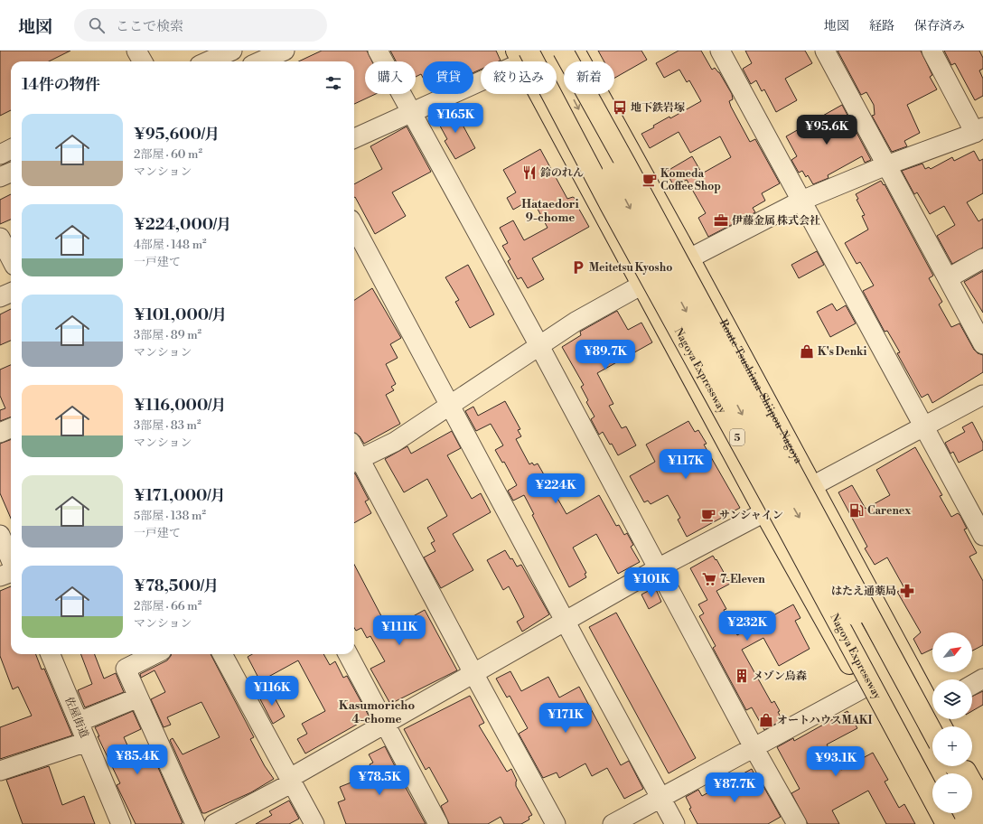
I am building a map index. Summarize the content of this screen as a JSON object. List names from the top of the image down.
{
  "streets": {
    "main road": ["Nagoya Expressway", "Route Tsushima-Shiipou-Nagoya", "5"],
    "street": ["佐屋街道"]
  },
  "districts": ["Hataedori 9-chome", "Kasumoricho 4-chome"],
  "places": {
    "bus stop": ["地下鉄岩塚"],
    "restaurant": ["鈴のれん"],
    "cafe": ["Komeda Coffee Shop", "サンシャイン"],
    "office": ["伊藤金属 株式会社"],
    "parking": ["Meitetsu Kyosho"],
    "shop": ["K's Denki", "オートハウスMAKI"],
    "fuel station": ["Carenex"],
    "supermarket": ["7-Eleven"],
    "pharmacy": ["はたえ通薬局"],
    "building": ["メゾン烏森"]
  },
  "north": "top right",
  "page": {
    "header": "地図",
    "search": "ここで検索",
    "nav": ["地図", "経路", "保存済み"],
    "chip": [
      "購入",
      "賃貸",
      "絞り込み",
      "新着"
    ],
    "heading": "14件の物件",
    "price": [
      "¥165K",
      "¥95.6K",
      "¥89.7K",
      "¥117K",
      "¥224K",
      "¥101K",
      "¥232K",
      "¥111K",
      "¥116K",
      "¥171K",
      "¥85.4K",
      "¥93.1K",
      "¥78.5K",
      "¥87.7K"
    ],
    "list": [
      {
        "name": "¥95,600/月",
        "note": "2部屋 · 60 m² · マンション"
      },
      {
        "name": "¥224,000/月",
        "note": "4部屋 · 148 m² · 一戸建て"
      },
      {
        "name": "¥101,000/月",
        "note": "3部屋 · 89 m² · マンション"
      },
      {
        "name": "¥116,000/月",
        "note": "3部屋 · 83 m² · マンション"
      },
      {
        "name": "¥171,000/月",
        "note": "5部屋 · 138 m² · 一戸建て"
      },
      {
        "name": "¥78,500/月",
        "note": "2部屋 · 66 m² · マンション"
      }
    ],
    "map_buttons": ["+", "−"]
  }
}
